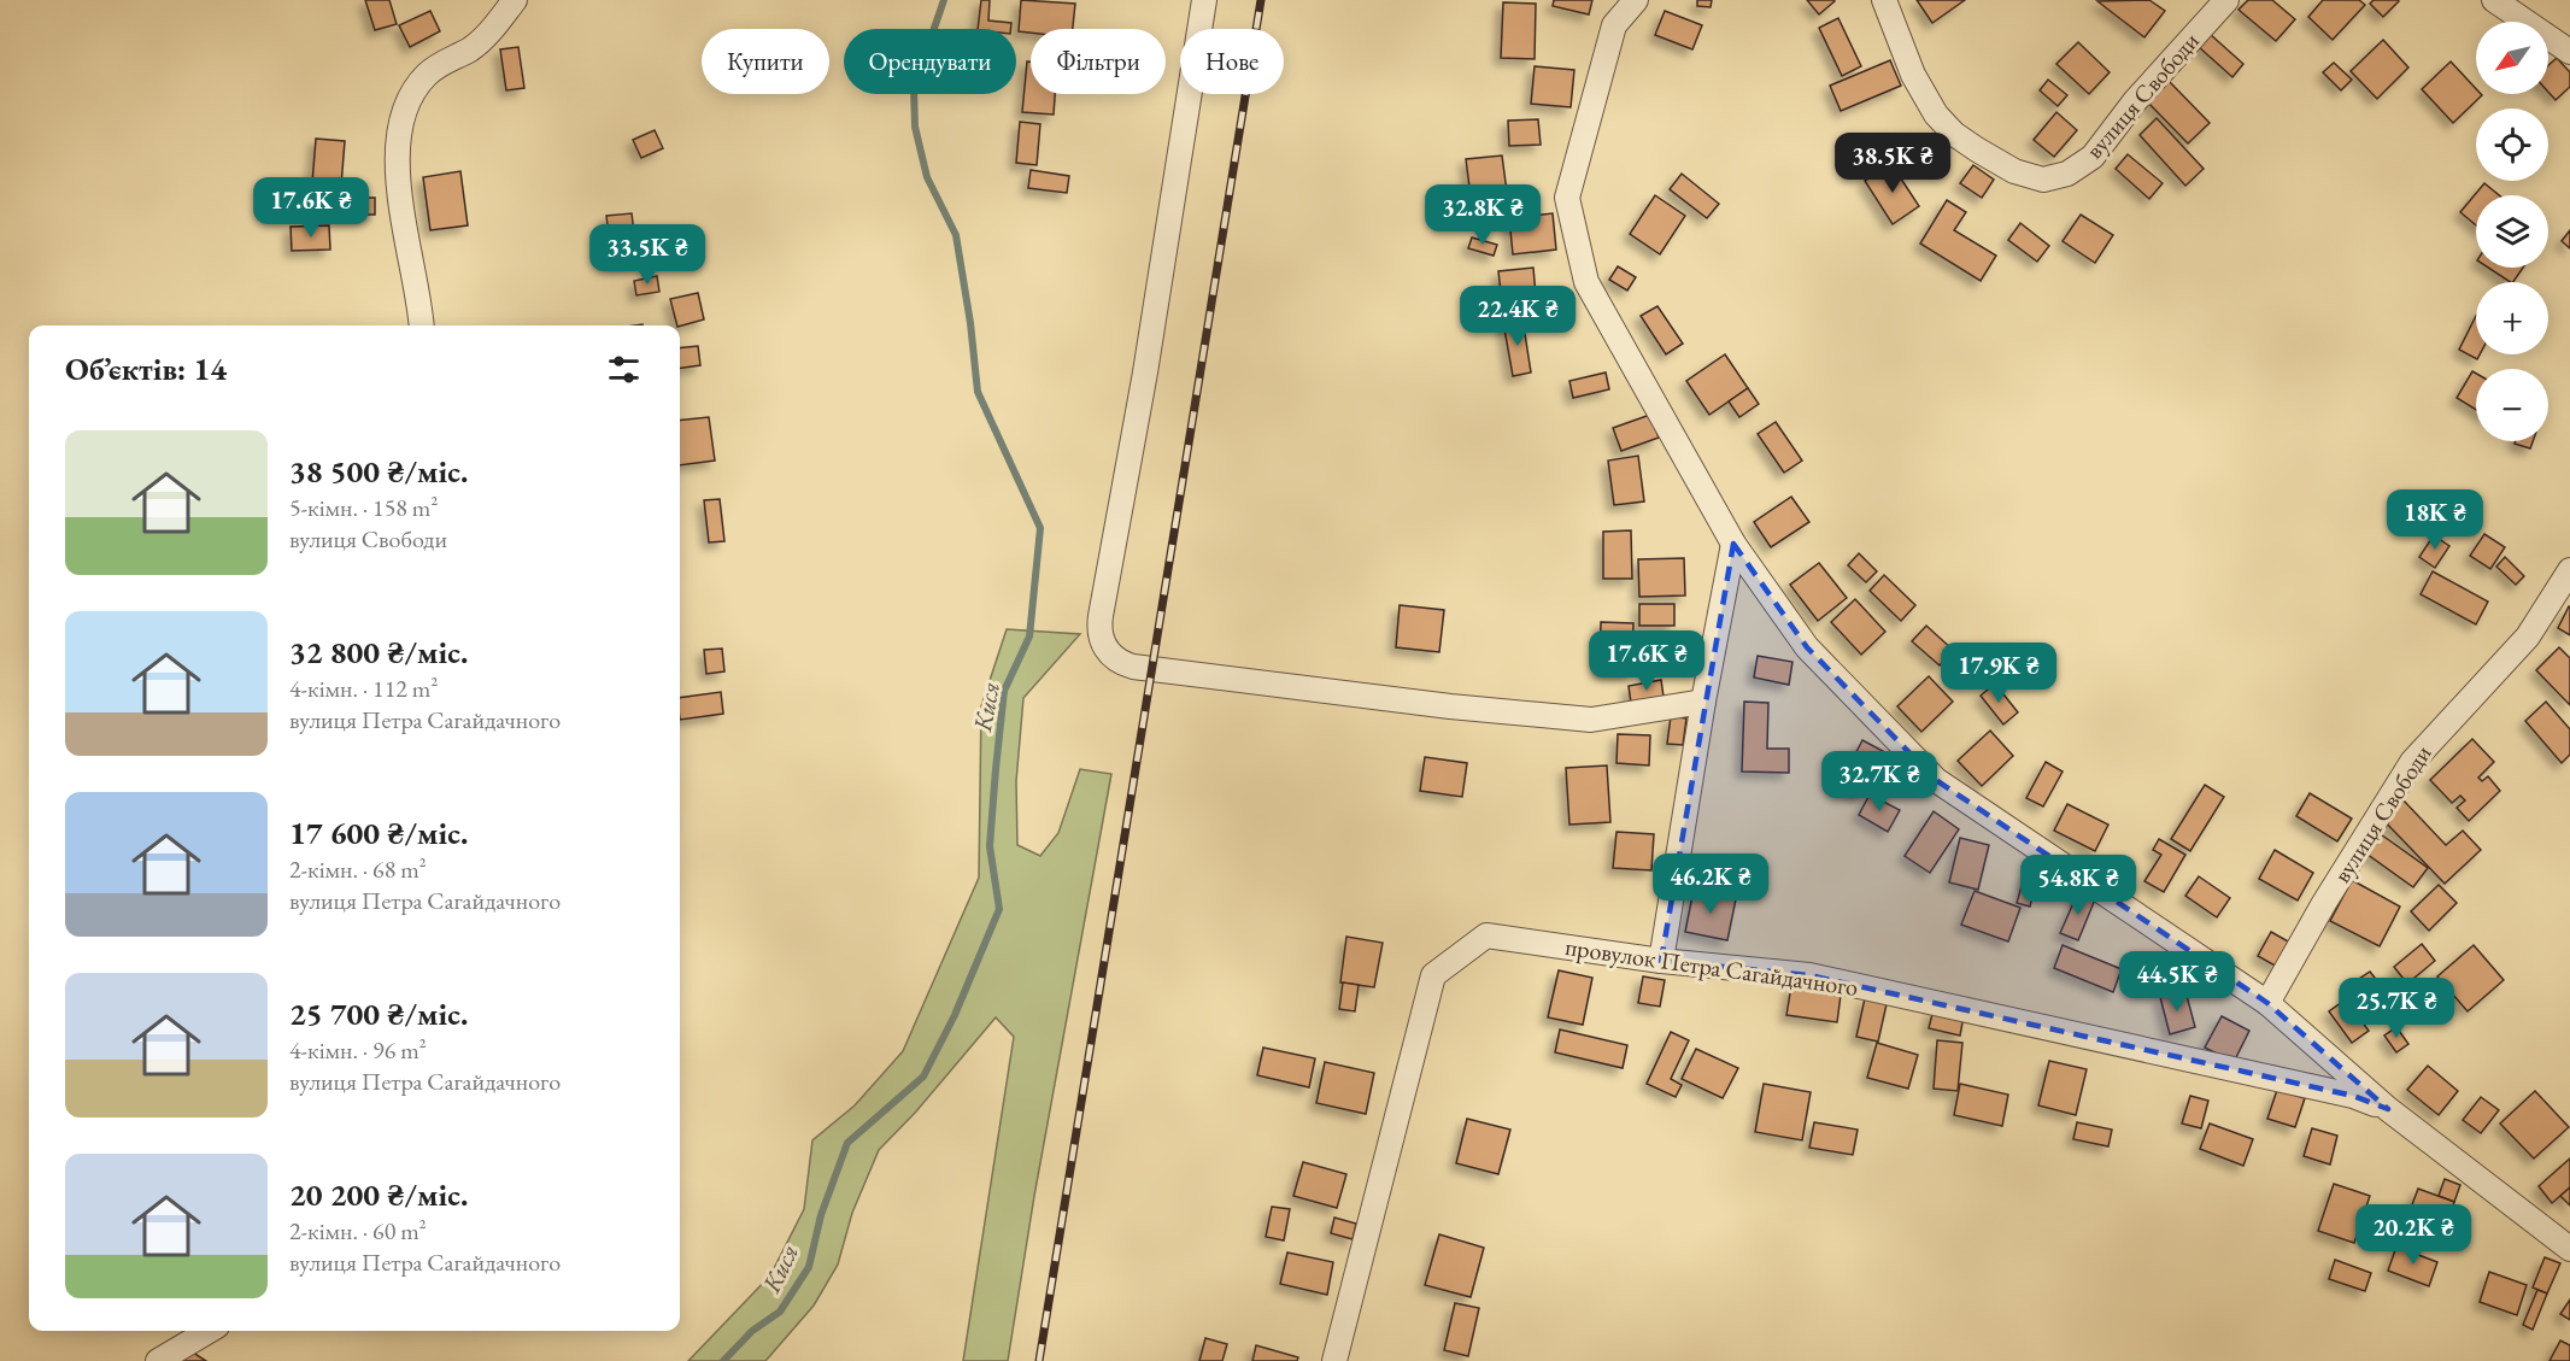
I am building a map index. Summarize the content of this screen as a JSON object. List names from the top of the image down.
{
  "streets": {
    "street": ["вулиця Свободи", "провулок Петра Сагайдачного"]
  },
  "water": ["Кися"],
  "north": "bottom left",
  "page": {
    "map_buttons": ["+", "−"],
    "chip": [
      "Купити",
      "Орендувати",
      "Фільтри",
      "Нове"
    ],
    "price": [
      "38.5K ₴",
      "17.6K ₴",
      "32.8K ₴",
      "33.5K ₴",
      "22.4K ₴",
      "18K ₴",
      "17.6K ₴",
      "17.9K ₴",
      "32.7K ₴",
      "46.2K ₴",
      "54.8K ₴",
      "44.5K ₴",
      "25.7K ₴",
      "20.2K ₴"
    ],
    "heading": "Об’єктів: 14",
    "list": [
      {
        "name": "38 500 ₴/міс.",
        "note": "5-кімн. · 158 m² · вулиця Свободи"
      },
      {
        "name": "32 800 ₴/міс.",
        "note": "4-кімн. · 112 m² · вулиця Петра Сагайдачного"
      },
      {
        "name": "17 600 ₴/міс.",
        "note": "2-кімн. · 68 m² · вулиця Петра Сагайдачного"
      },
      {
        "name": "25 700 ₴/міс.",
        "note": "4-кімн. · 96 m² · вулиця Петра Сагайдачного"
      },
      {
        "name": "20 200 ₴/міс.",
        "note": "2-кімн. · 60 m² · вулиця Петра Сагайдачного"
      }
    ]
  }
}
